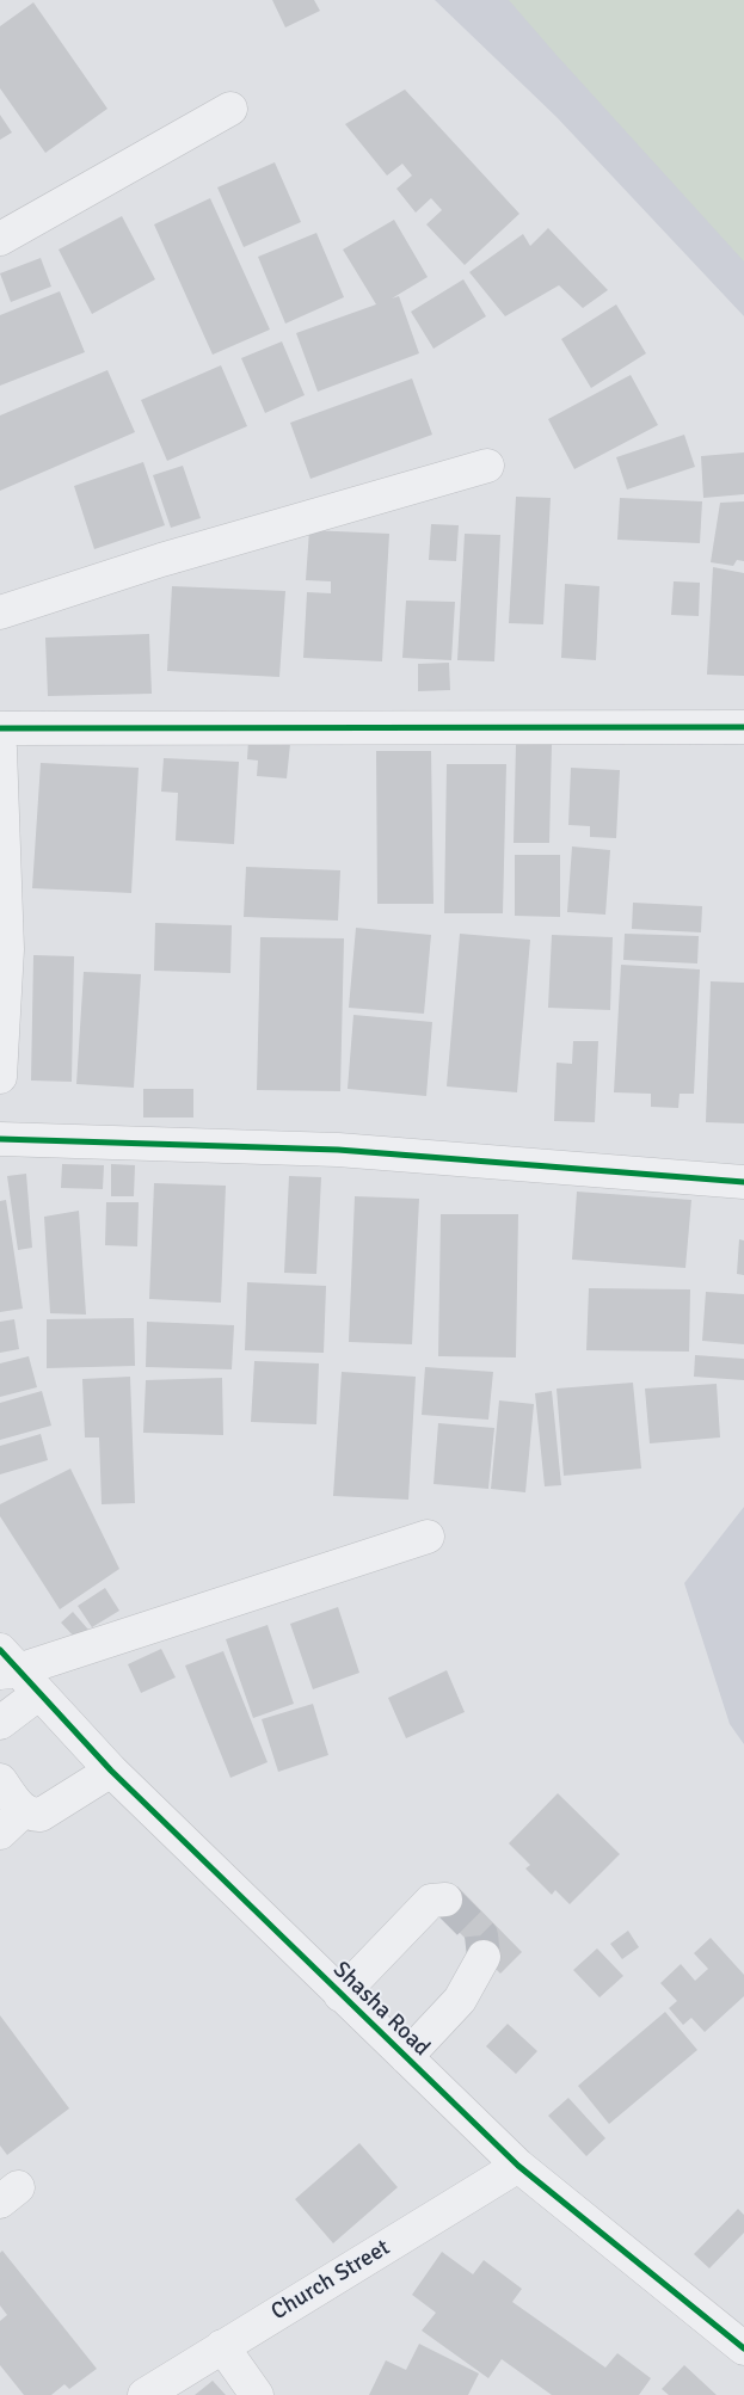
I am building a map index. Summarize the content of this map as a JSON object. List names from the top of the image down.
{
  "streets": {
    "street": ["Shasha Road", "Church Street"]
  },
  "crossings": [
    ["Shasha Road", "Church Street"]
  ]
}
